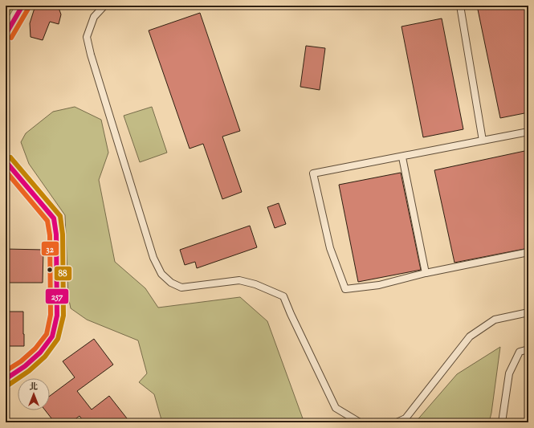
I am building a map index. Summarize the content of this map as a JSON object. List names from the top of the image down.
{
  "lines": ["transit line 257", "transit line 32", "transit line 88"],
  "north": "top"
}
